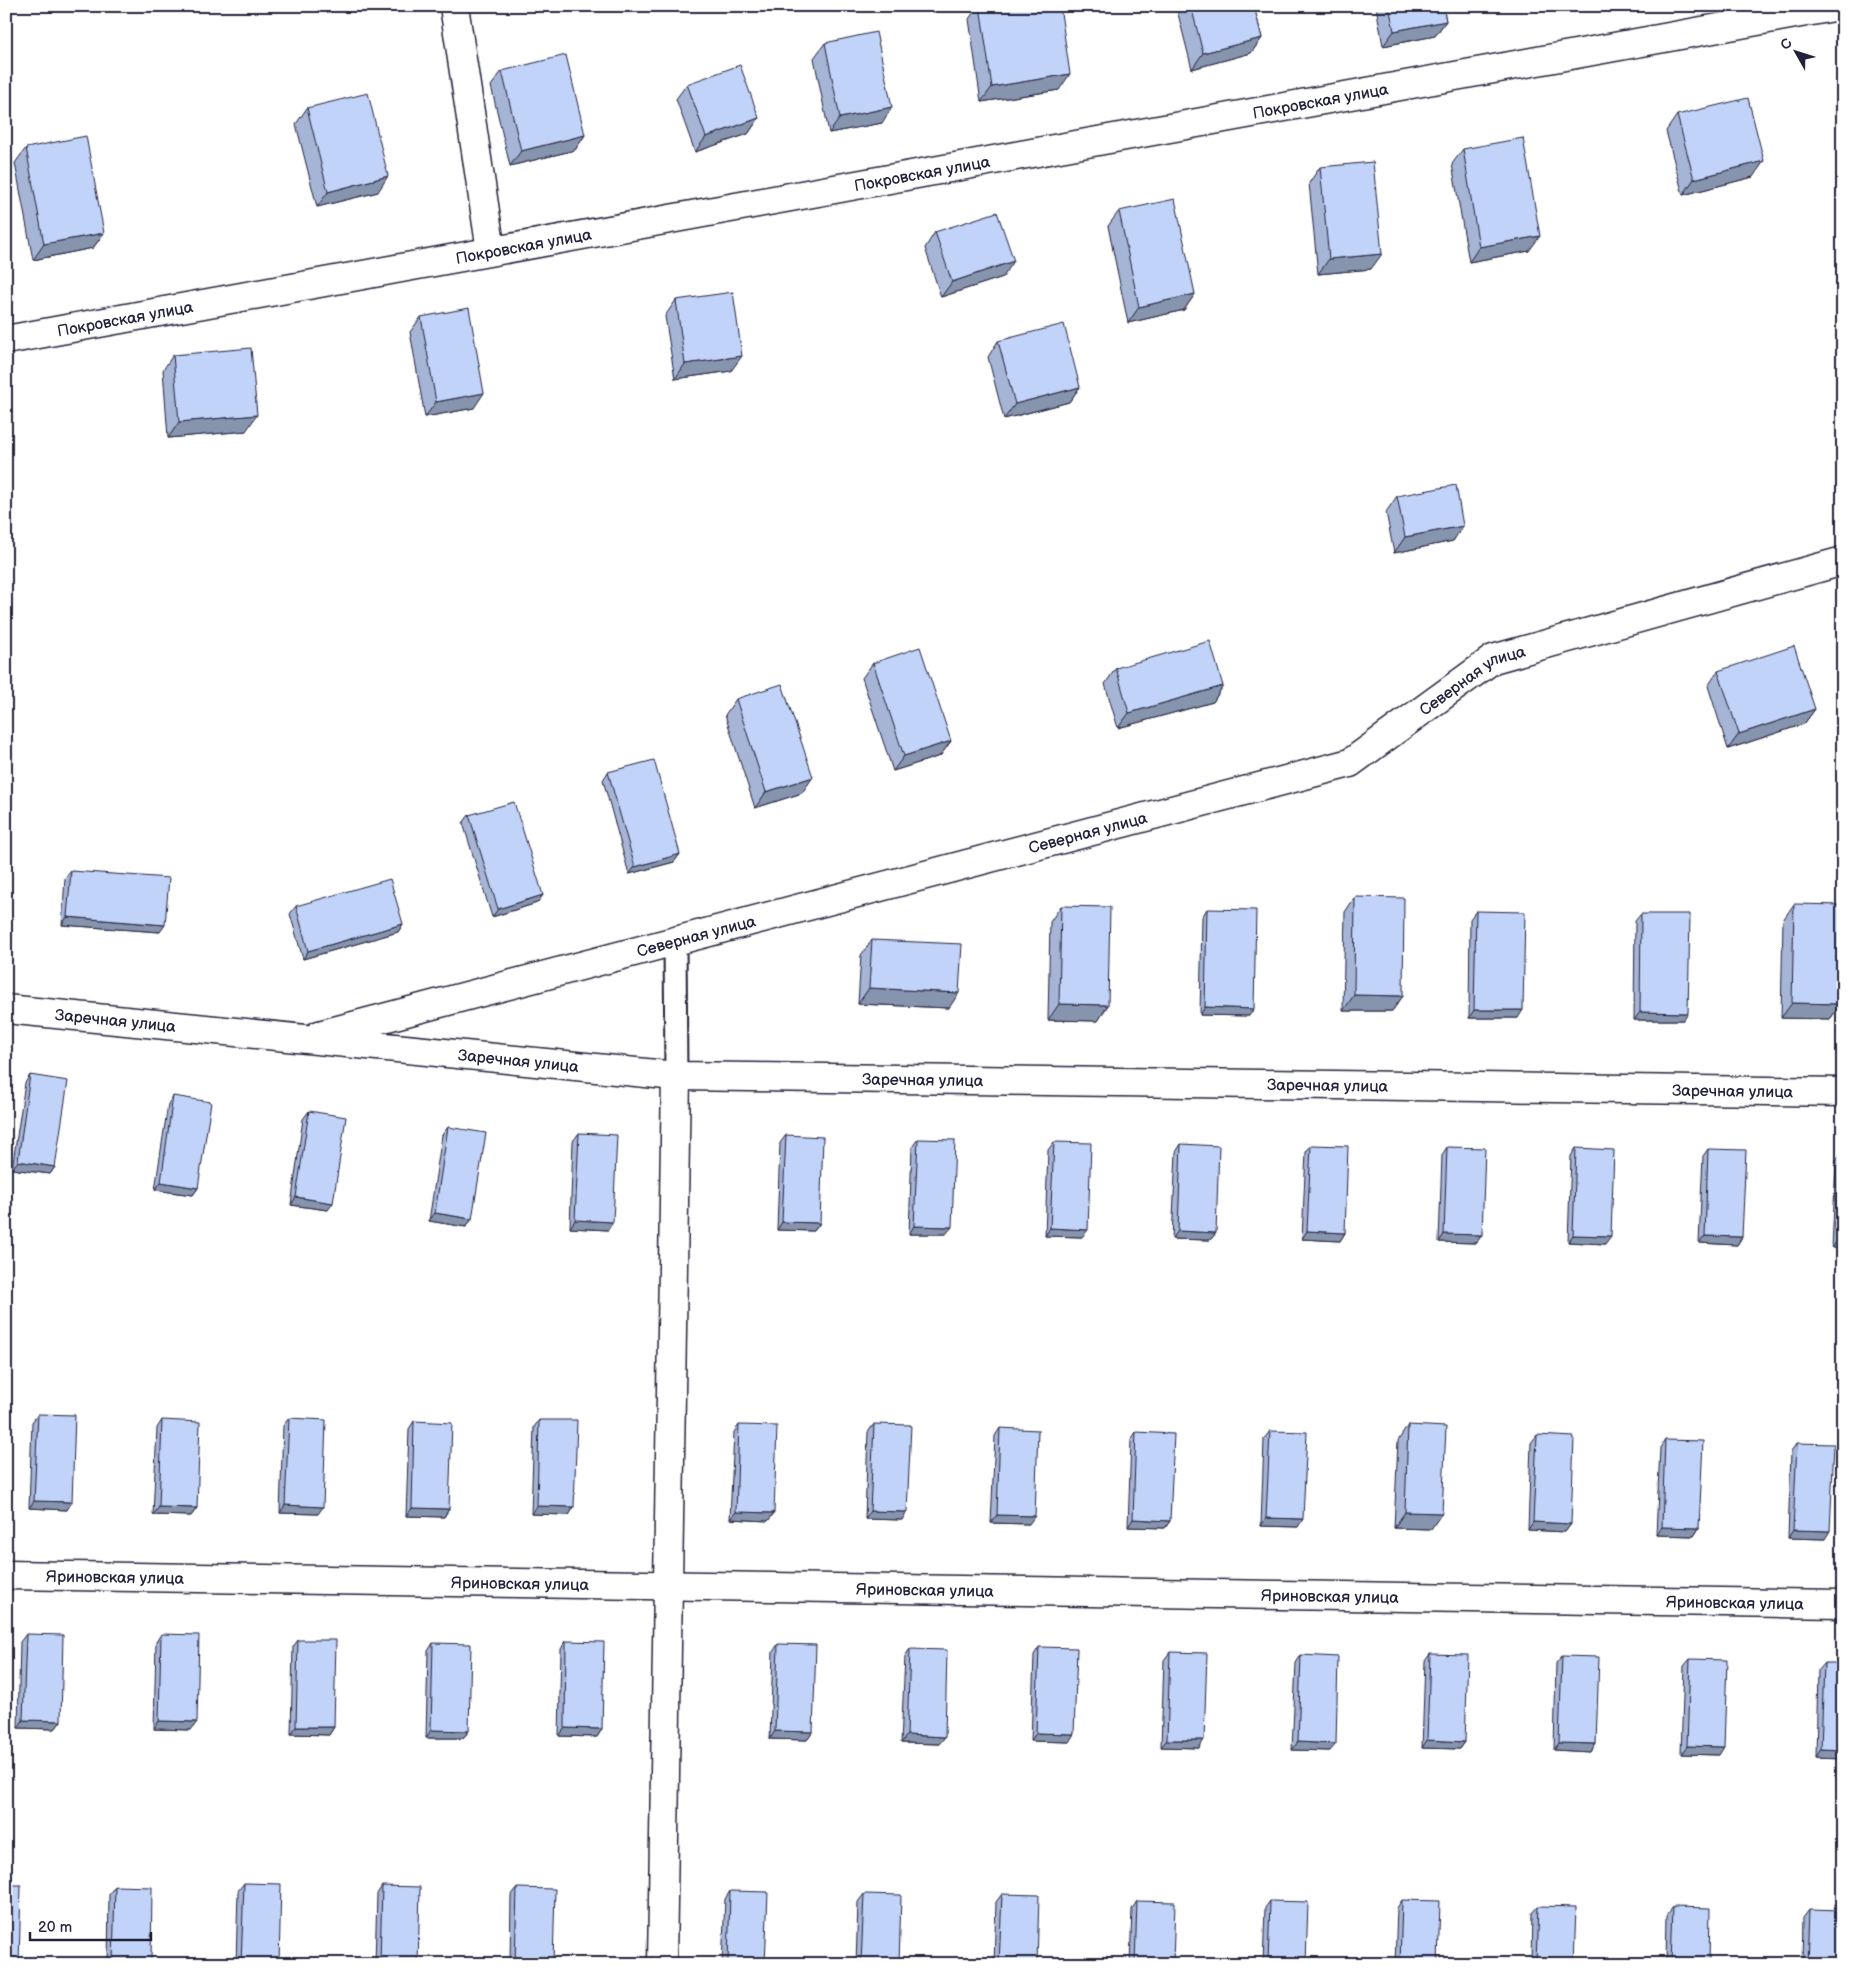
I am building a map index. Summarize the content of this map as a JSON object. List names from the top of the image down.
{
  "streets": {
    "street": [
      "Покровская улица",
      "Северная улица",
      "Заречная улица",
      "Яриновская улица"
    ]
  },
  "crossings": [
    ["Северная улица", "Заречная улица"]
  ],
  "scale_bar": "20 m",
  "north": "top left"
}
